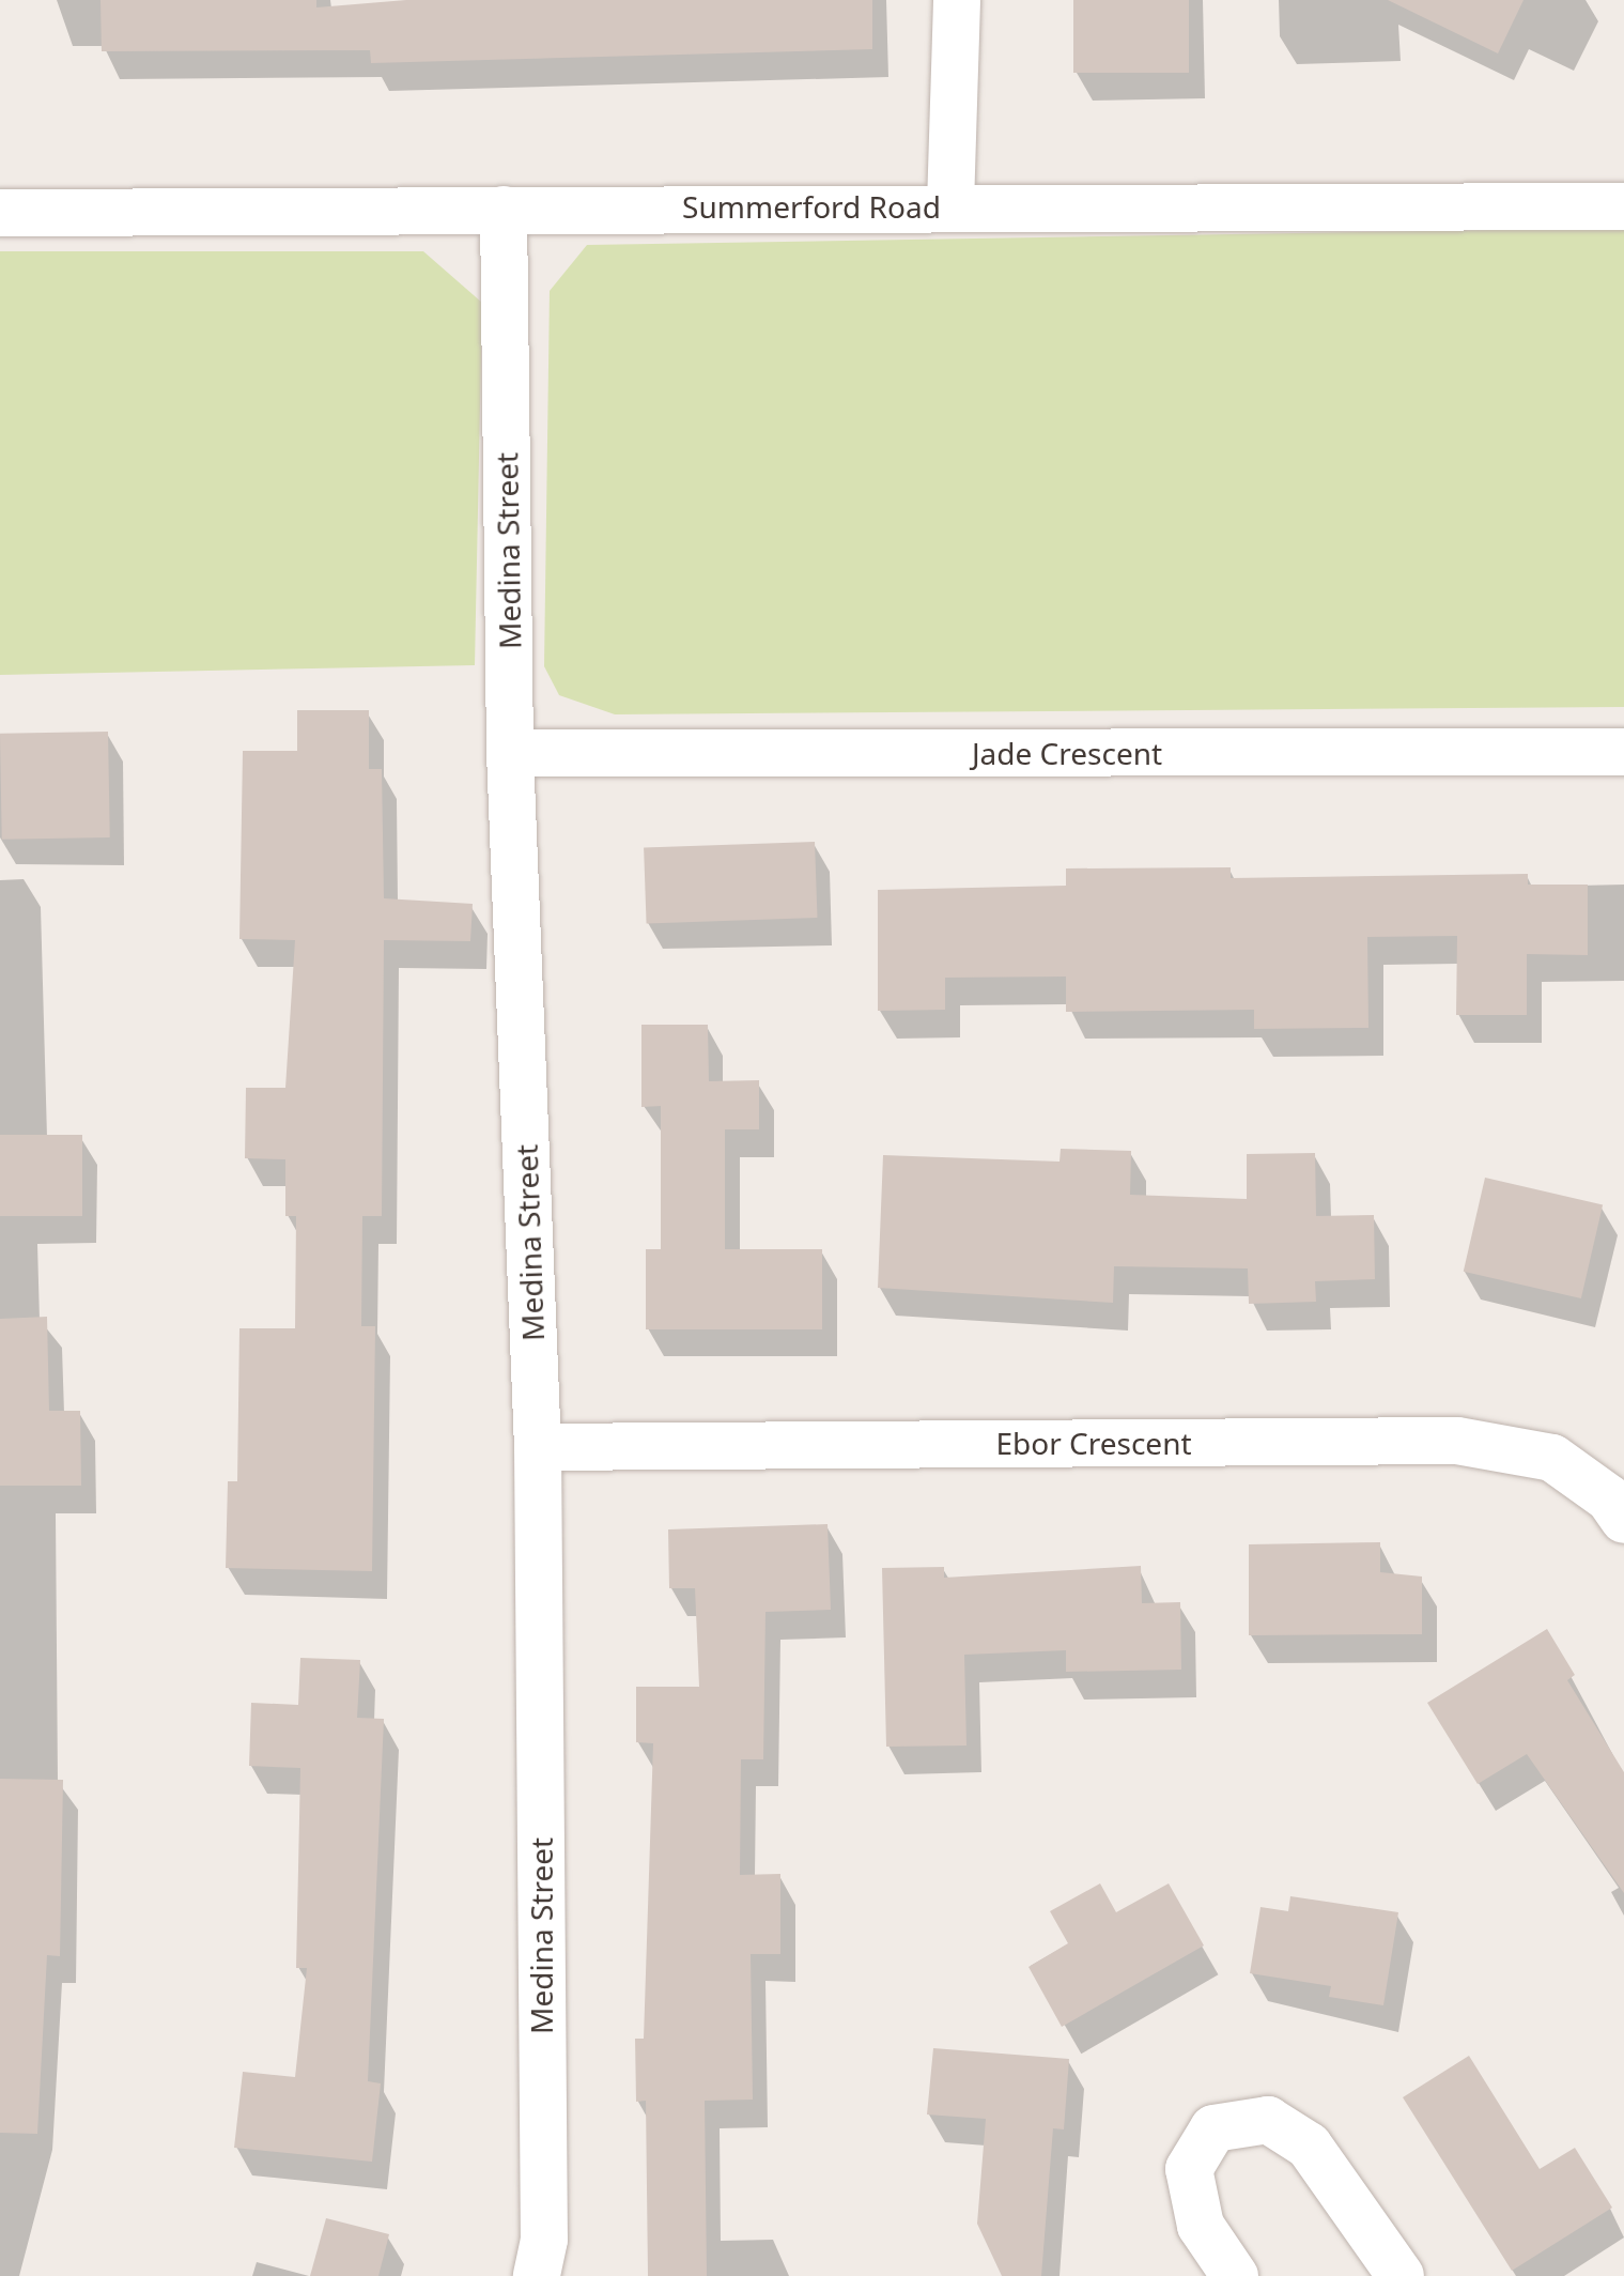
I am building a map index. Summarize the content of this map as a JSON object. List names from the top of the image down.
{
  "streets": {
    "street": [
      "Summerford Road",
      "Medina Street",
      "Jade Crescent",
      "Ebor Crescent"
    ]
  },
  "crossings": [
    ["Summerford Road", "Medina Street"],
    ["Medina Street", "Jade Crescent"],
    ["Medina Street", "Ebor Crescent"]
  ]
}
